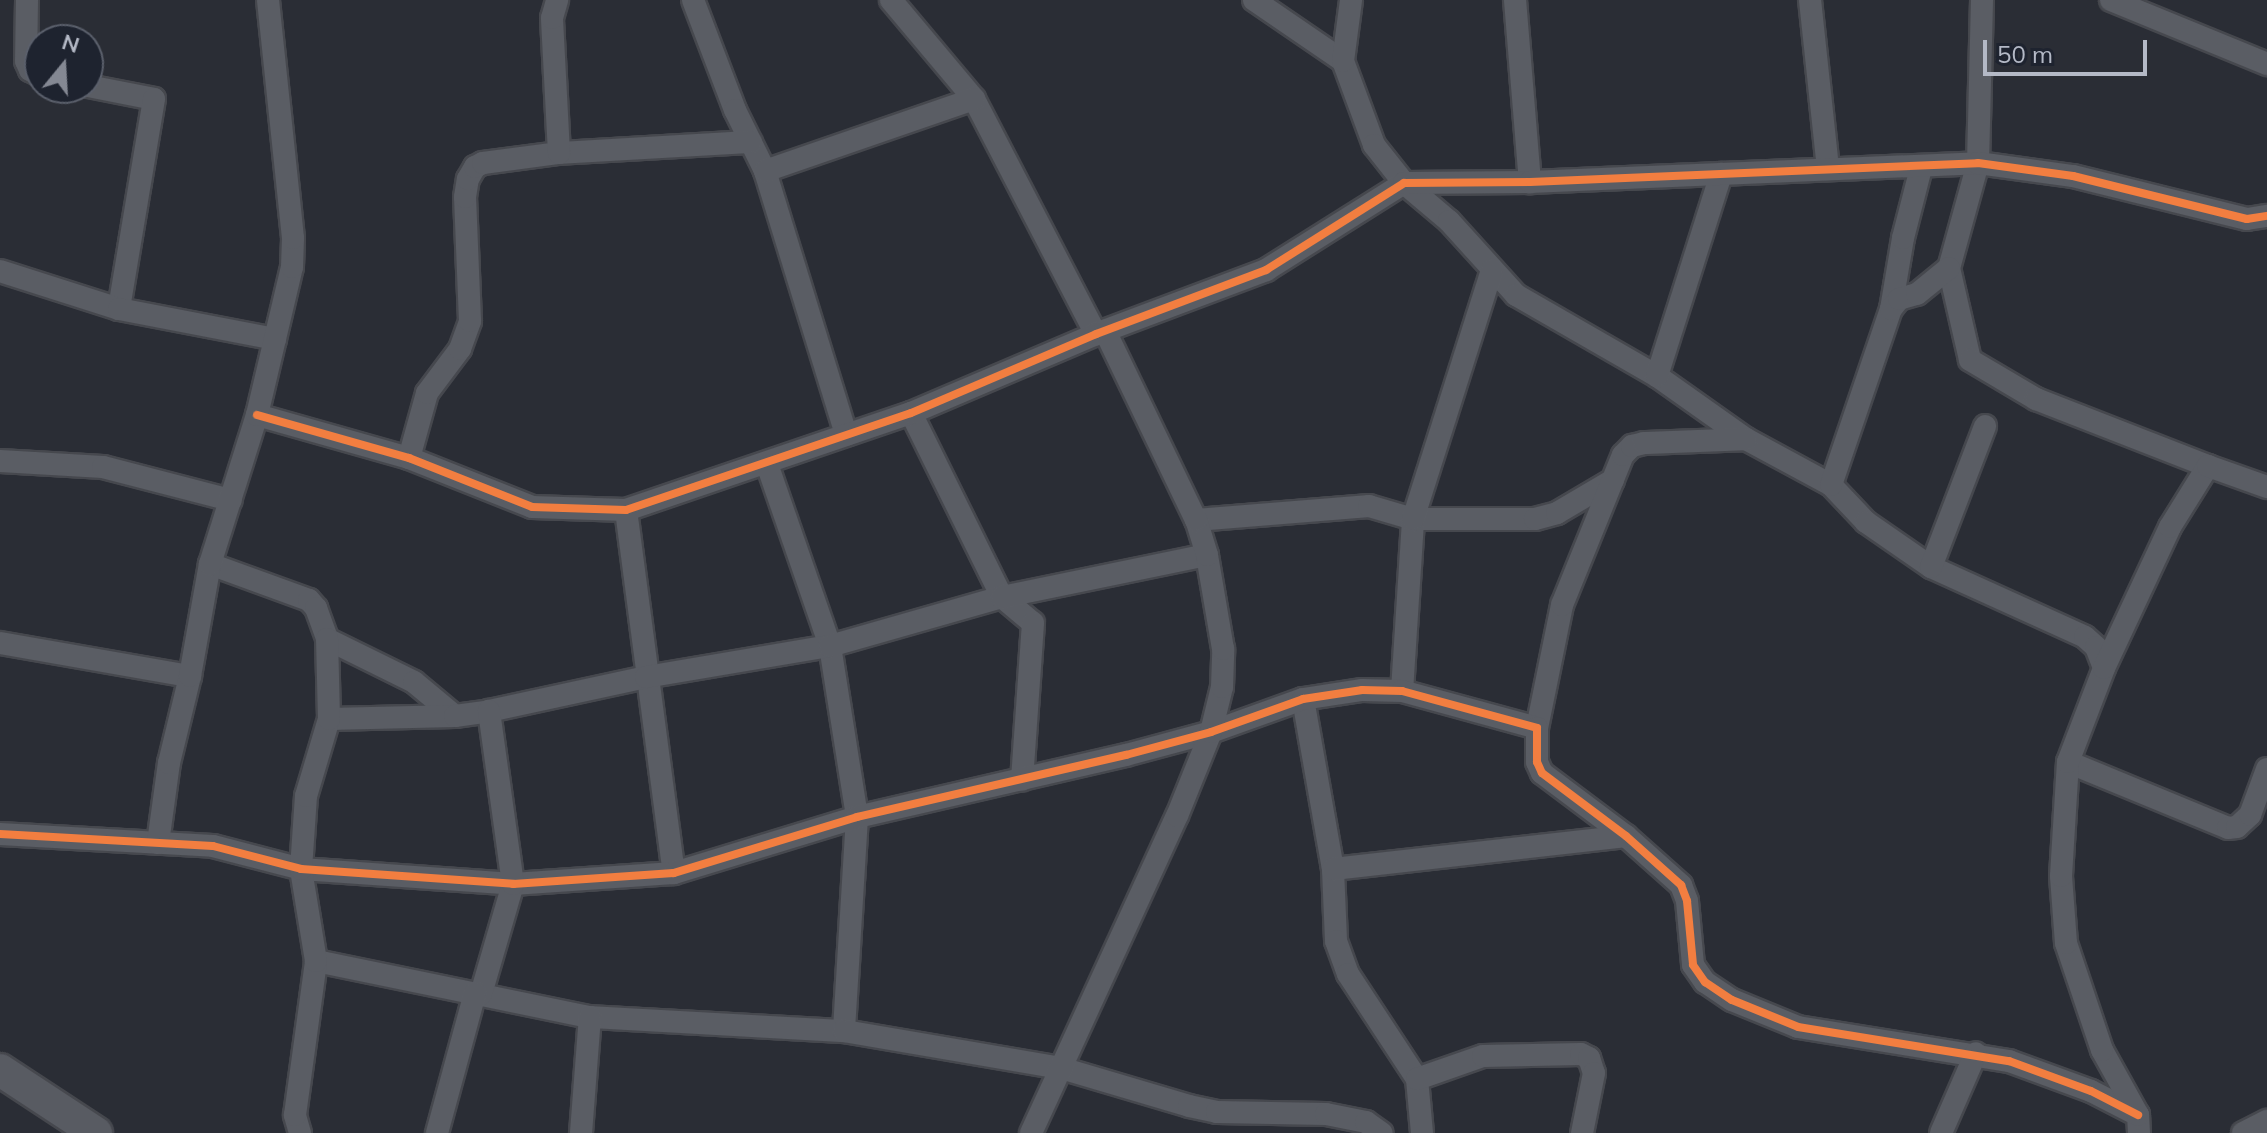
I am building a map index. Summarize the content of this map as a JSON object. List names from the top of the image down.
{
  "scale_bar": "50 m",
  "north": "top"
}
